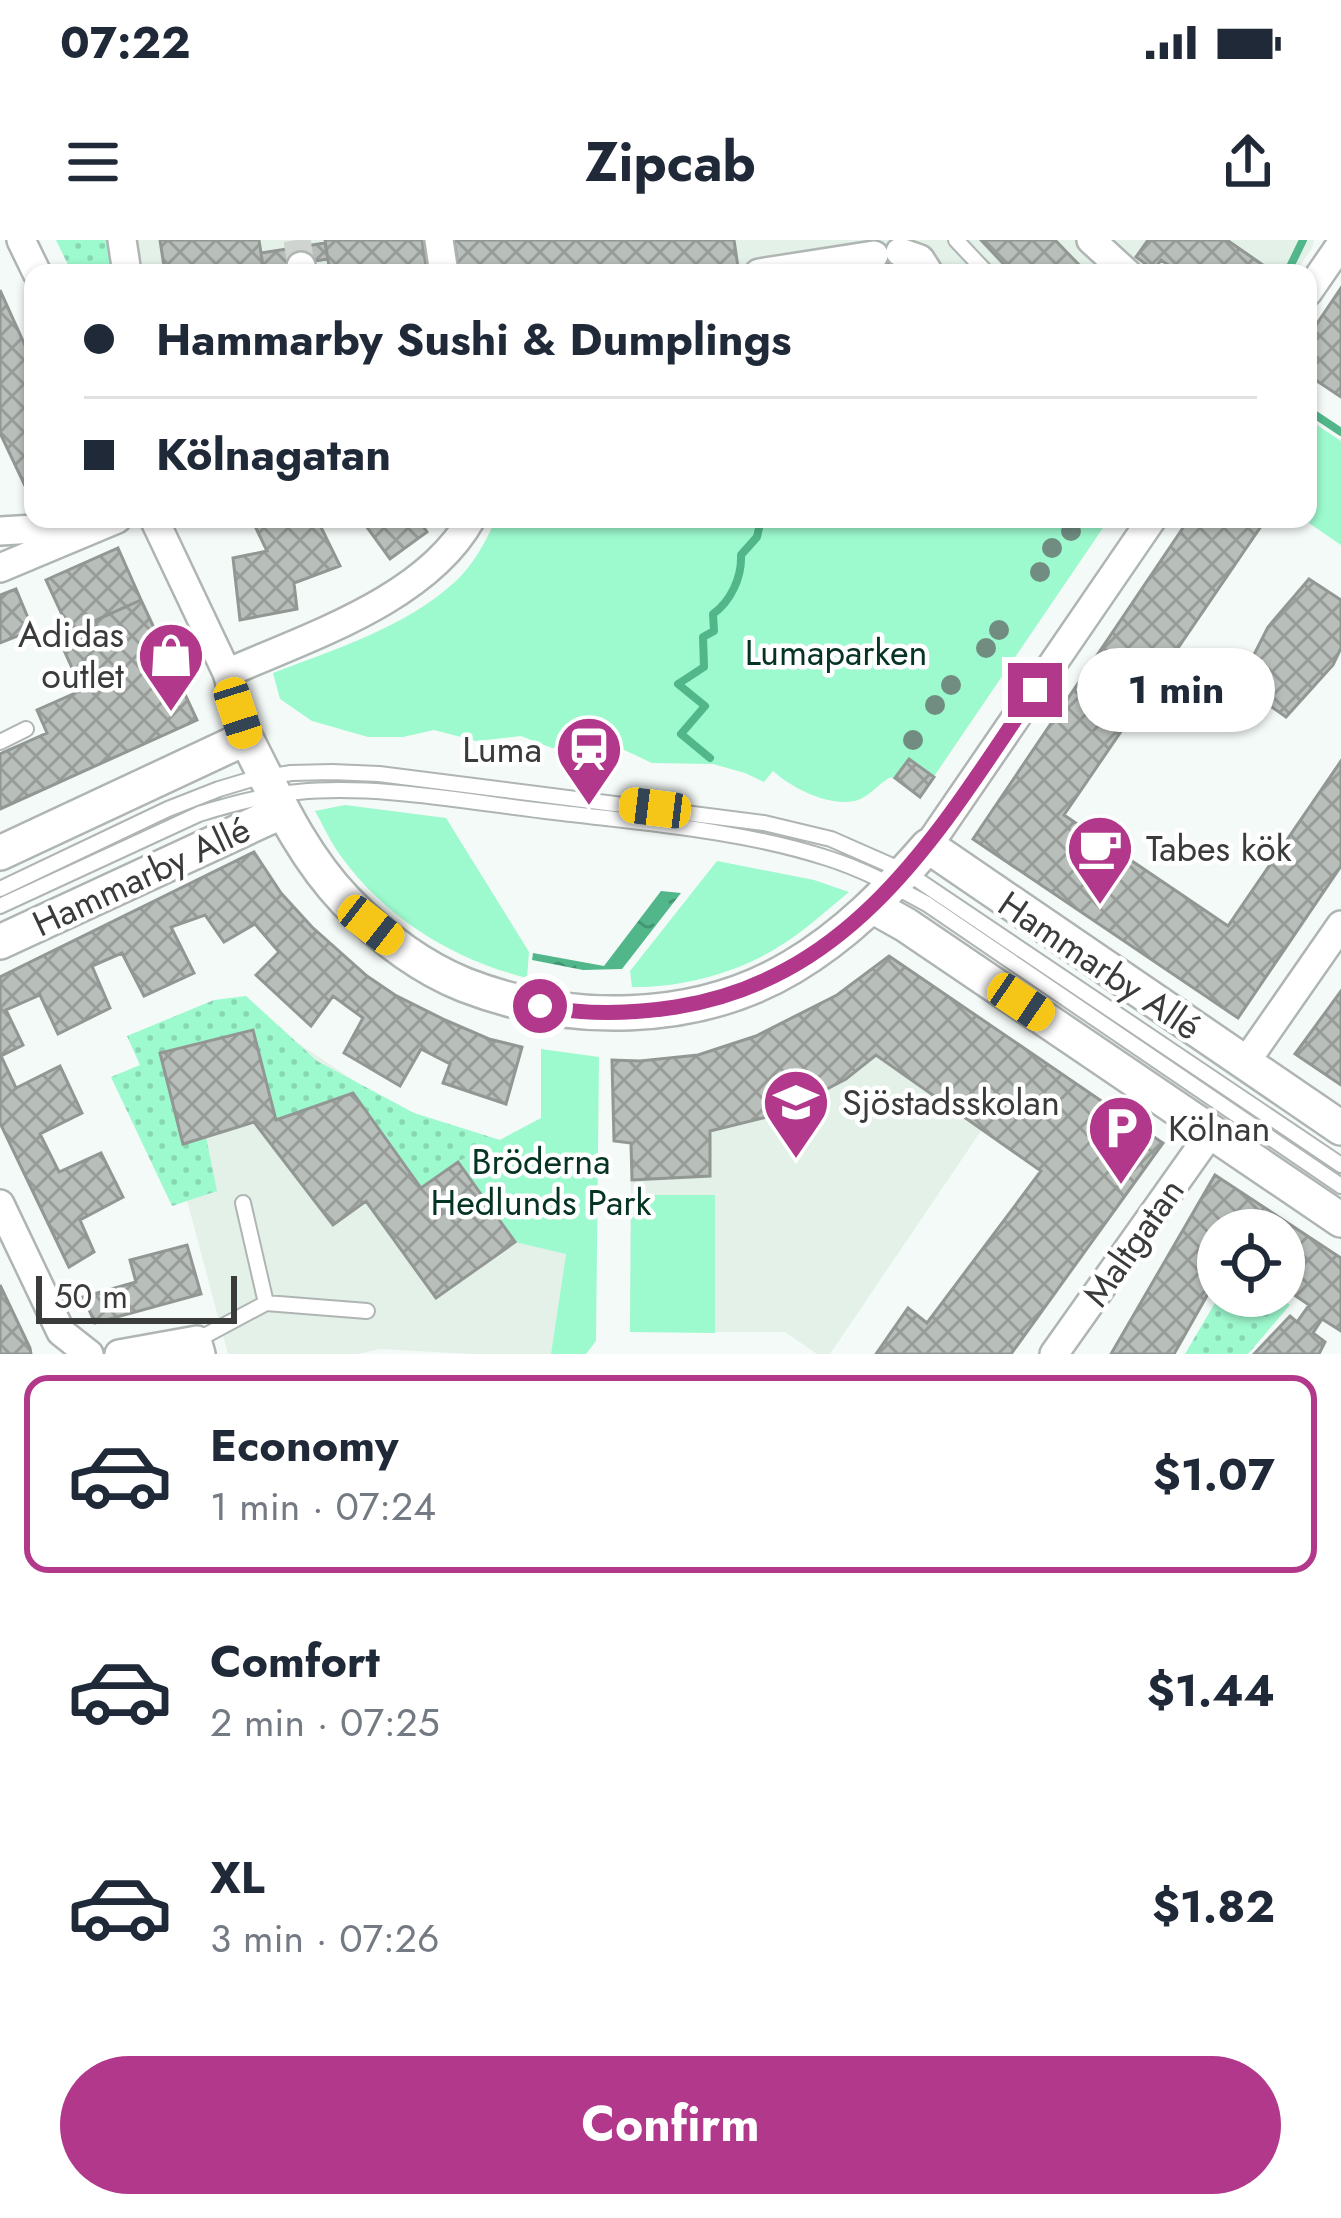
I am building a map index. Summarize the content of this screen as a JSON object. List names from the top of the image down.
{
  "streets": {
    "street": ["Hammarby Allé", "Maltgatan"]
  },
  "crossings": [
    ["Hammarby Allé", "Maltgatan"]
  ],
  "parks": ["Lumaparken", "Bröderna Hedlunds Park"],
  "places": {
    "shop": ["Adidas outlet"],
    "station": ["Luma"],
    "cafe": ["Tabes kök"],
    "school or university": ["Sjöstadsskolan"],
    "parking": ["Kölnan"]
  },
  "scale_bar": "50 m",
  "page": {
    "status": "07:22",
    "header": "Zipcab",
    "banner": ["Hammarby Sushi & Dumplings", "Kölnagatan"],
    "bubble": "1 min",
    "scale": "50 m",
    "list": [
      {
        "name": "Economy",
        "note": "1 min · 07:24",
        "value": "$1.07"
      },
      {
        "name": "Comfort",
        "note": "2 min · 07:25",
        "value": "$1.44"
      },
      {
        "name": "XL",
        "note": "3 min · 07:26",
        "value": "$1.82"
      }
    ],
    "buttons": "Confirm"
  }
}
